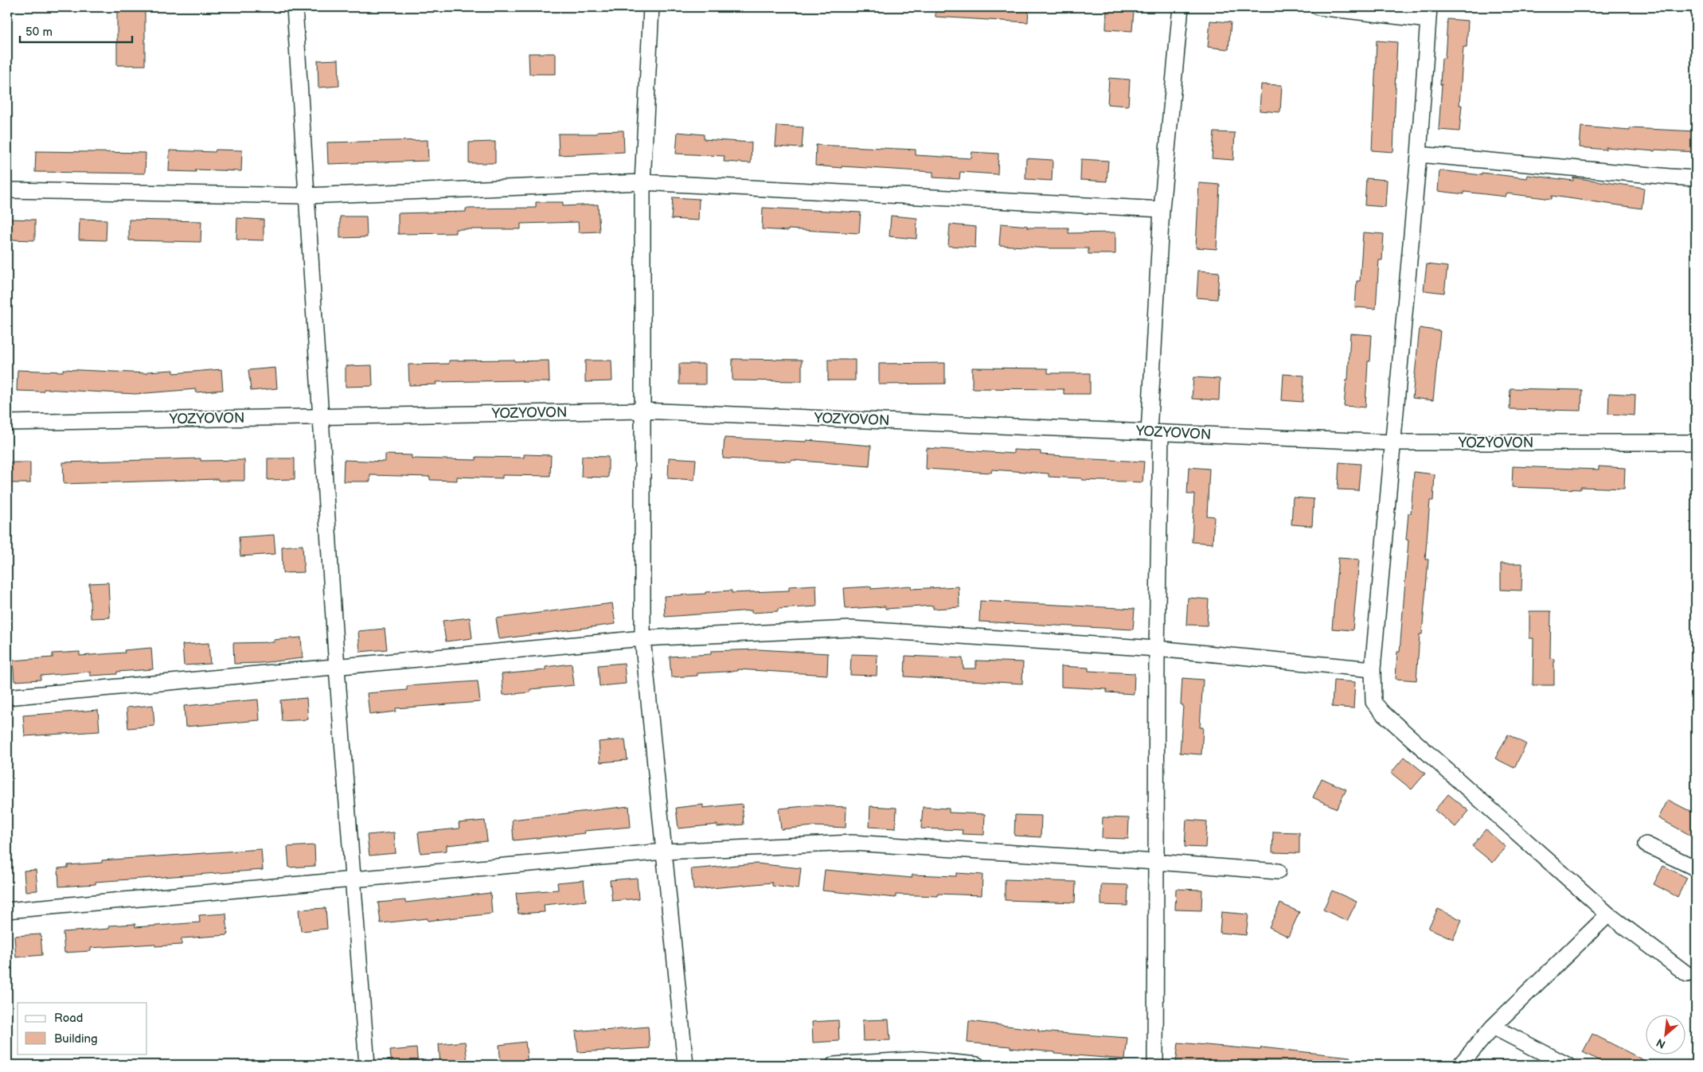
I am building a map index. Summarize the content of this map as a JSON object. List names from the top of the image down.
{
  "streets": {
    "street": ["YOZYOVON"]
  },
  "legend": ["Road", "Building"],
  "scale_bar": "50 m",
  "north": "bottom left"
}
